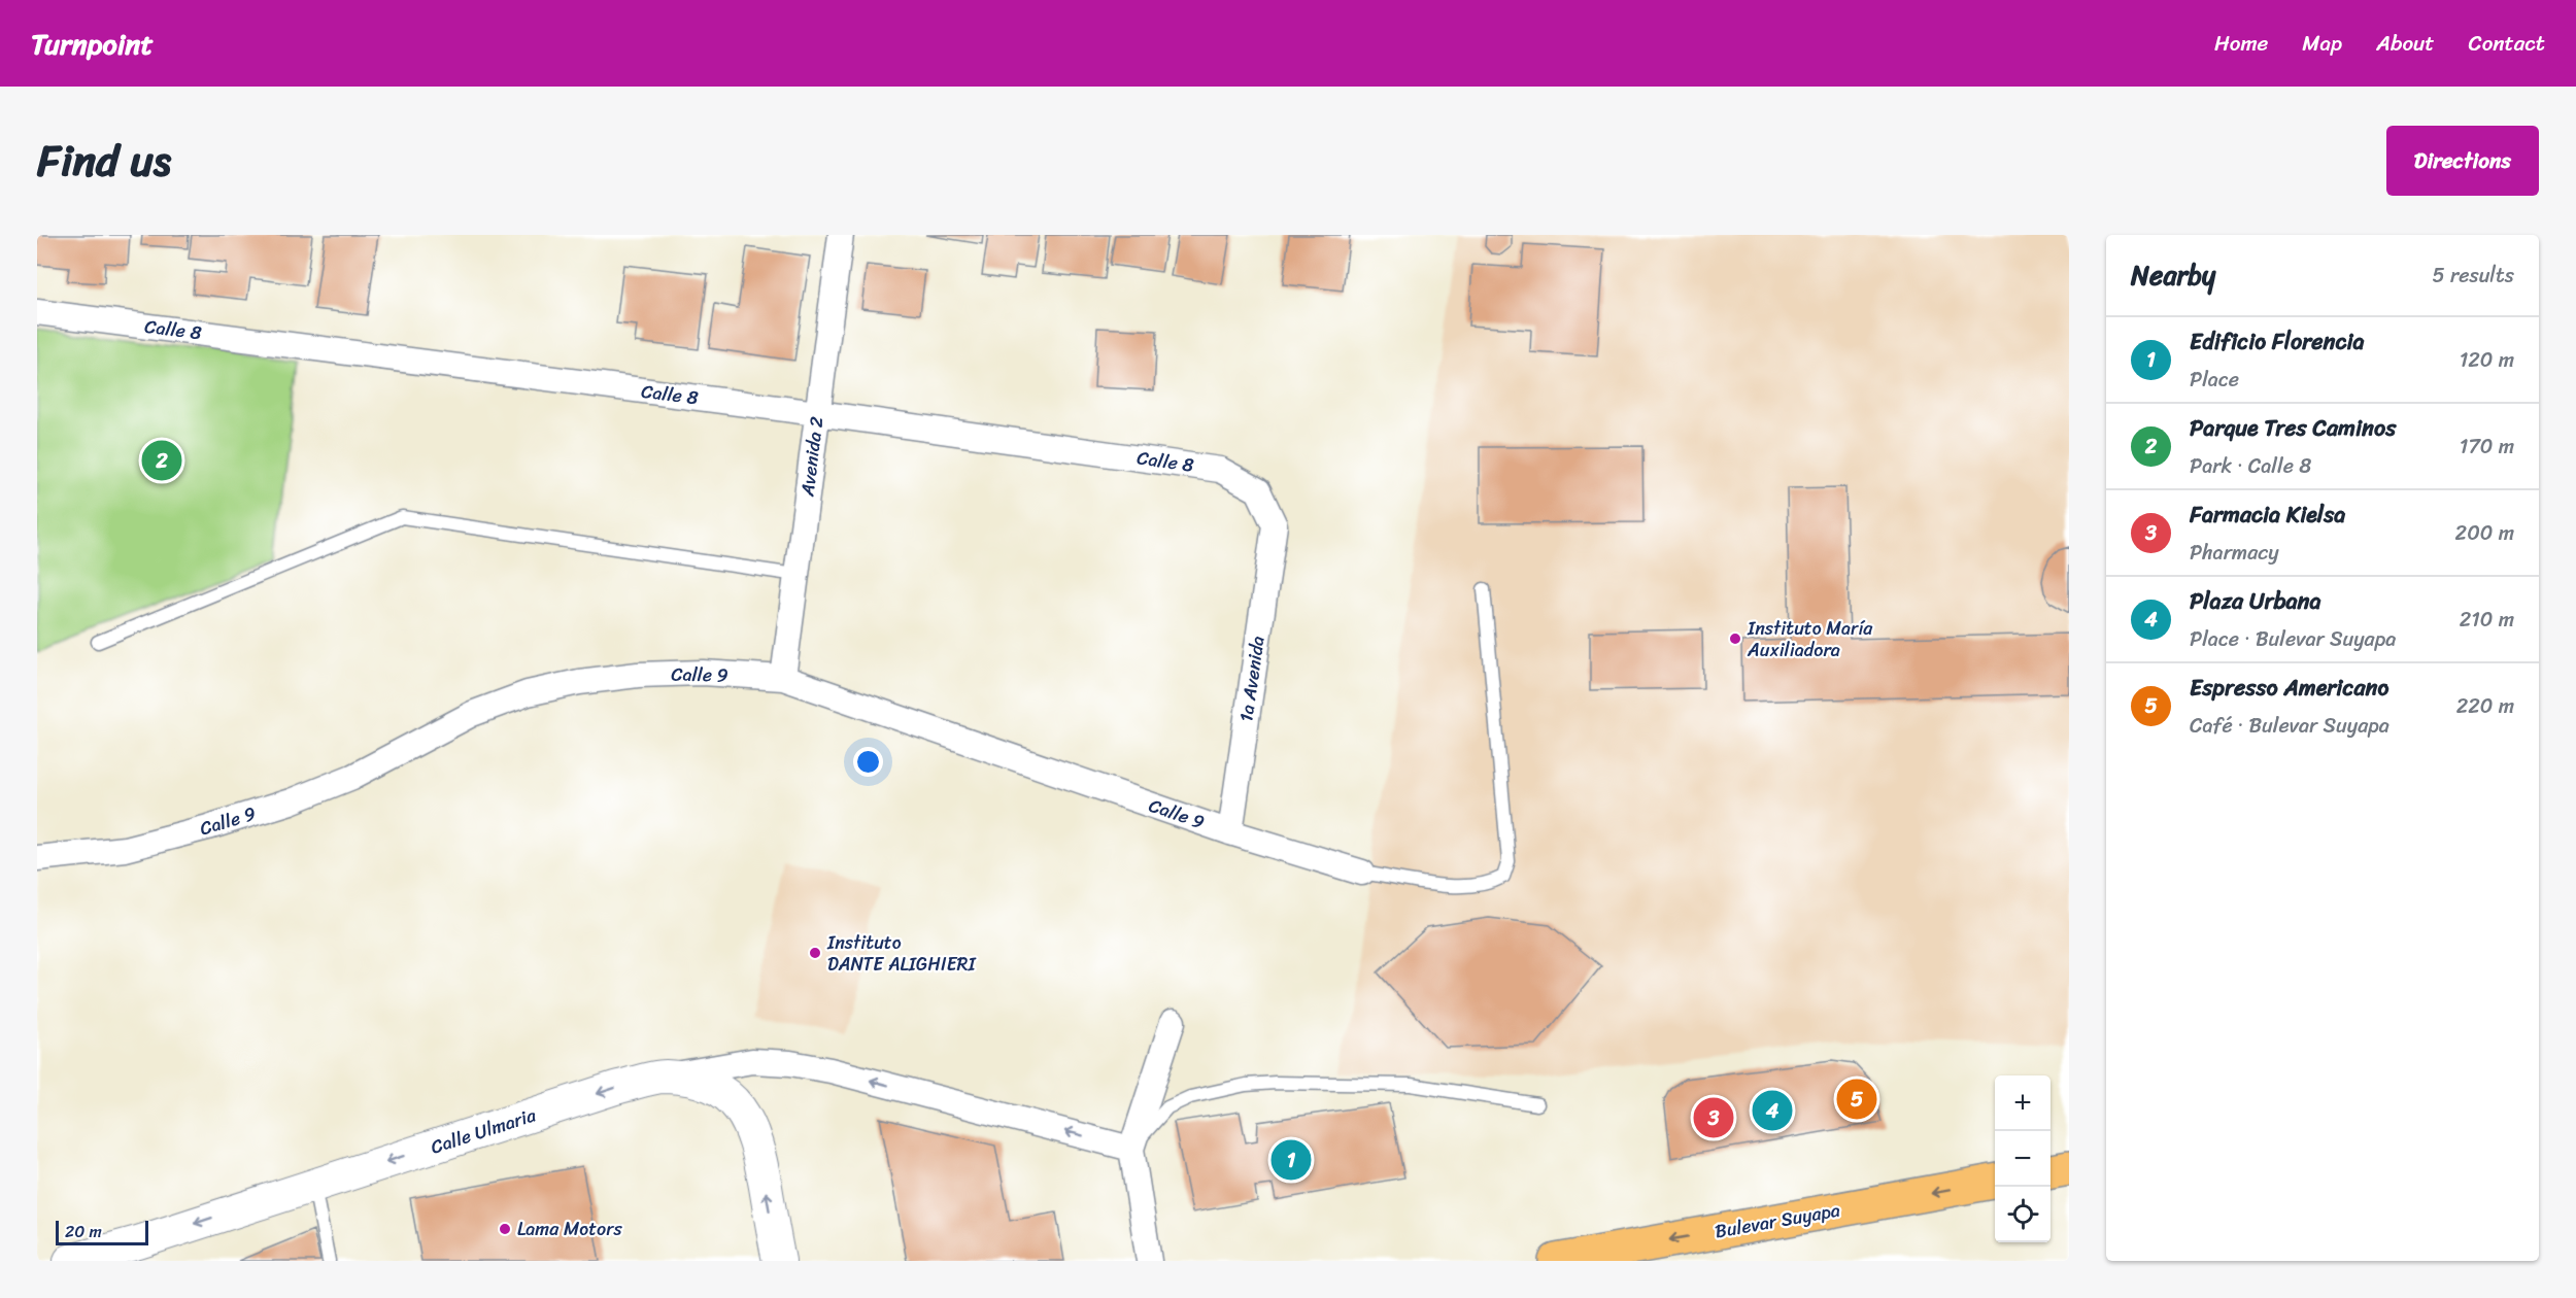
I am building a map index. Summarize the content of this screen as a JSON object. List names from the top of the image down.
{
  "streets": {
    "main road": ["Bulevar Suyapa"],
    "street": [
      "Calle 8",
      "Avenida 2",
      "Calle 9",
      "1a Avenida",
      "Calle Ulmaria"
    ]
  },
  "crossings": [
    ["Calle 8", "Avenida 2"],
    ["Calle 8", "1a Avenida"],
    ["Avenida 2", "Calle 9"],
    ["Calle 9", "1a Avenida"]
  ],
  "one_way": ["Bulevar Suyapa"],
  "places": ["Instituto María Auxiliadora", "Instituto DANTE ALIGHIERI", "Lama Motors"],
  "scale_bar": "20 m",
  "page": {
    "header": "Turnpoint",
    "nav": [
      "Home",
      "Map",
      "About",
      "Contact"
    ],
    "title": "Find us",
    "buttons": "Directions",
    "heading": ["Nearby", "5 results"],
    "list": [
      {
        "mark": "1",
        "name": "Edificio Florencia",
        "note": "Place",
        "value": "120 m"
      },
      {
        "mark": "2",
        "name": "Parque Tres Caminos",
        "note": "Park · Calle 8",
        "value": "170 m"
      },
      {
        "mark": "3",
        "name": "Farmacia Kielsa",
        "note": "Pharmacy",
        "value": "200 m"
      },
      {
        "mark": "4",
        "name": "Plaza Urbana",
        "note": "Place · Bulevar Suyapa",
        "value": "210 m"
      },
      {
        "mark": "5",
        "name": "Espresso Americano",
        "note": "Café · Bulevar Suyapa",
        "value": "220 m"
      }
    ],
    "pins": [
      "2",
      "5",
      "4",
      "3",
      "1"
    ],
    "map_buttons": ["+", "−"],
    "scale": "20 m"
  }
}
